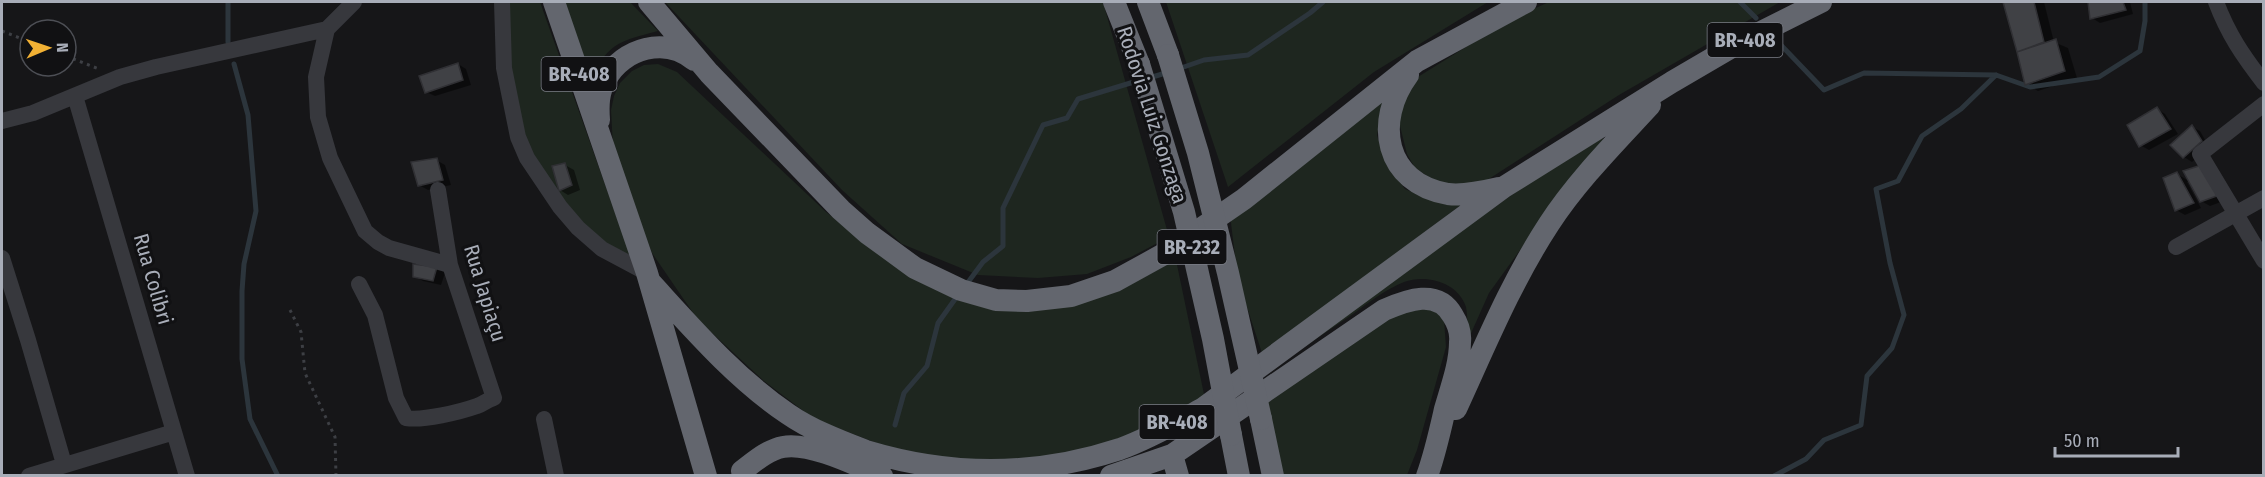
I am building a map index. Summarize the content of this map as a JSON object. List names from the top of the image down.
{
  "streets": {
    "highway": ["BR-408", "Rodovia Luiz Gonzaga", "BR-232"],
    "street": ["Rua Colibri", "Rua Japiaçu"]
  },
  "scale_bar": "50 m",
  "north": "right"
}
